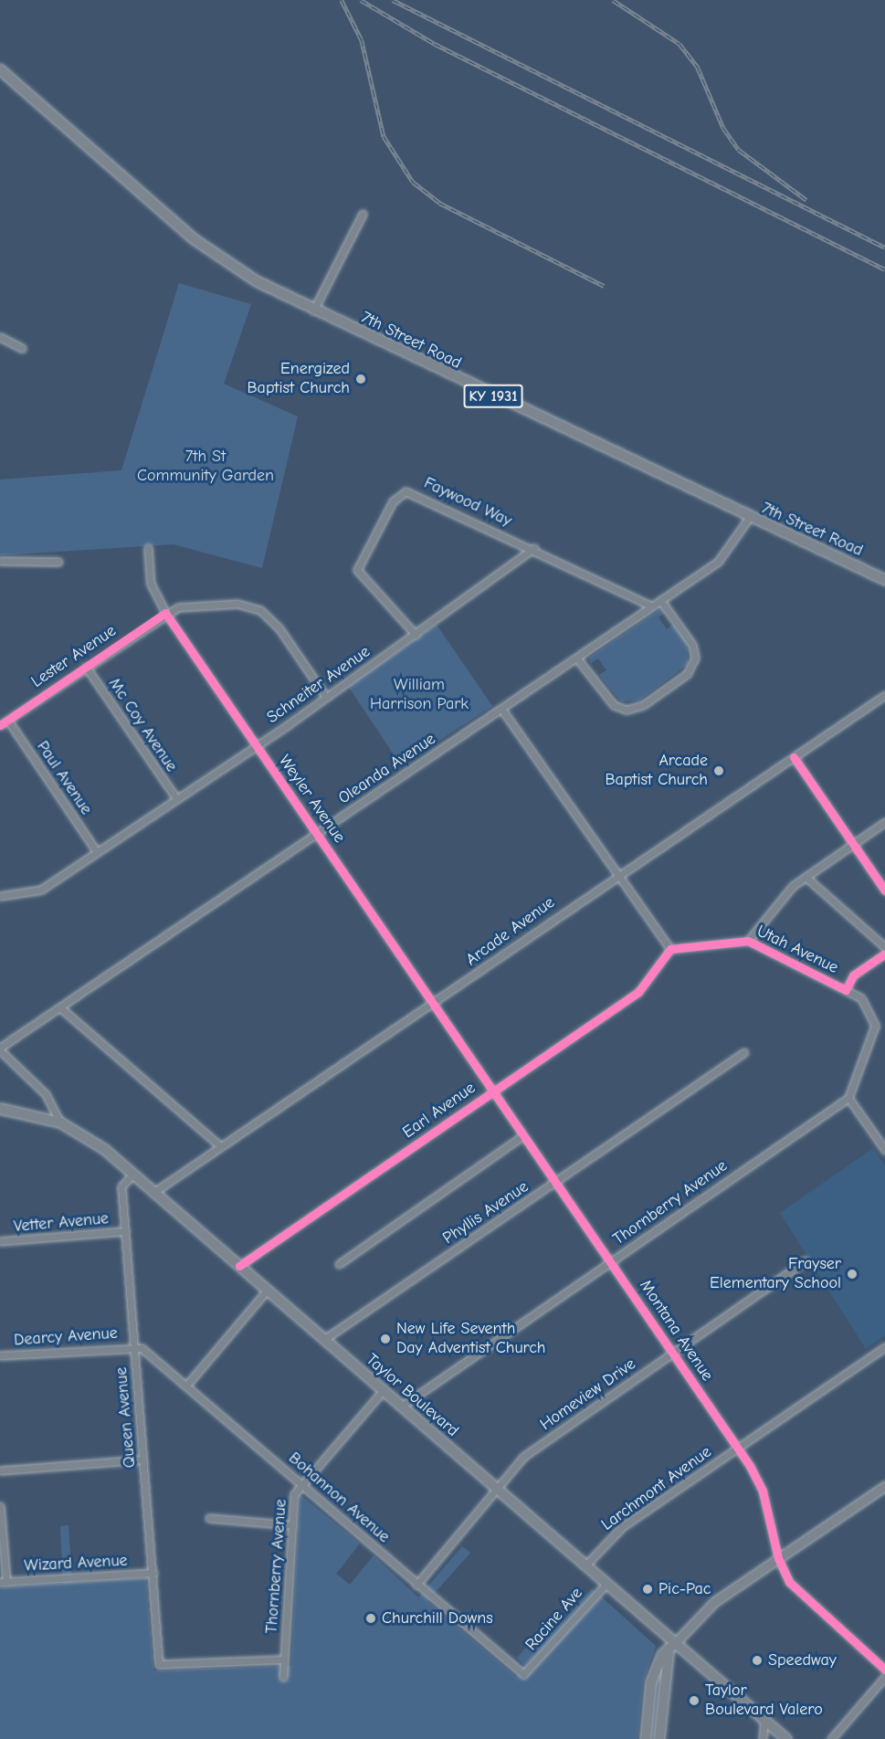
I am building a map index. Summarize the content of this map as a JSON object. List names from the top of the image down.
{
  "streets": {
    "main road": ["7th Street Road", "KY 1931", "Taylor Boulevard"],
    "street": [
      "Faywood Way",
      "Lester Avenue",
      "Schneiter Avenue",
      "Mc Coy Avenue",
      "Oleanda Avenue",
      "Paul Avenue",
      "Weyler Avenue",
      "Arcade Avenue",
      "Utah Avenue",
      "Earl Avenue",
      "Thornberry Avenue",
      "Phyllis Avenue",
      "Vetter Avenue",
      "Montana Avenue",
      "Dearcy Avenue",
      "Homeview Drive",
      "Queen Avenue",
      "Larchmont Avenue",
      "Bohannon Avenue",
      "Wizard Avenue",
      "Racine Ave"
    ]
  },
  "crossings": [
    ["7th Street Road", "Oleanda Avenue"],
    ["Faywood Way", "Schneiter Avenue"],
    ["Faywood Way", "Oleanda Avenue"],
    ["Lester Avenue", "Schneiter Avenue"],
    ["Lester Avenue", "Mc Coy Avenue"],
    ["Lester Avenue", "Paul Avenue"],
    ["Lester Avenue", "Weyler Avenue"],
    ["Schneiter Avenue", "Mc Coy Avenue"],
    ["Schneiter Avenue", "Paul Avenue"],
    ["Schneiter Avenue", "Weyler Avenue"],
    ["Oleanda Avenue", "Weyler Avenue"],
    ["Weyler Avenue", "Arcade Avenue"],
    ["Weyler Avenue", "Montana Avenue"],
    ["Arcade Avenue", "Montana Avenue"],
    ["Arcade Avenue", "Taylor Boulevard"],
    ["Utah Avenue", "Earl Avenue"],
    ["Utah Avenue", "Thornberry Avenue"],
    ["Earl Avenue", "Montana Avenue"],
    ["Earl Avenue", "Taylor Boulevard"],
    ["Thornberry Avenue", "Montana Avenue"],
    ["Thornberry Avenue", "Taylor Boulevard"],
    ["Thornberry Avenue", "Queen Avenue"],
    ["Thornberry Avenue", "Bohannon Avenue"],
    ["Phyllis Avenue", "Montana Avenue"],
    ["Phyllis Avenue", "Taylor Boulevard"],
    ["Vetter Avenue", "Queen Avenue"],
    ["Montana Avenue", "Homeview Drive"],
    ["Montana Avenue", "Larchmont Avenue"],
    ["Dearcy Avenue", "Queen Avenue"],
    ["Dearcy Avenue", "Bohannon Avenue"],
    ["Homeview Drive", "Taylor Boulevard"],
    ["Homeview Drive", "Bohannon Avenue"],
    ["Taylor Boulevard", "Queen Avenue"],
    ["Taylor Boulevard", "Larchmont Avenue"],
    ["Taylor Boulevard", "Racine Ave"],
    ["Queen Avenue", "Bohannon Avenue"],
    ["Queen Avenue", "Wizard Avenue"],
    ["Bohannon Avenue", "Racine Ave"]
  ],
  "parks": ["7th St Community Garden", "William Harrison Park"],
  "places": [
    "Energized Baptist Church",
    "Arcade Baptist Church",
    "Frayser Elementary School",
    "New Life Seventh Day Adventist Church",
    "Pic-Pac",
    "Churchill Downs",
    "Speedway",
    "Taylor Boulevard Valero"
  ]
}
